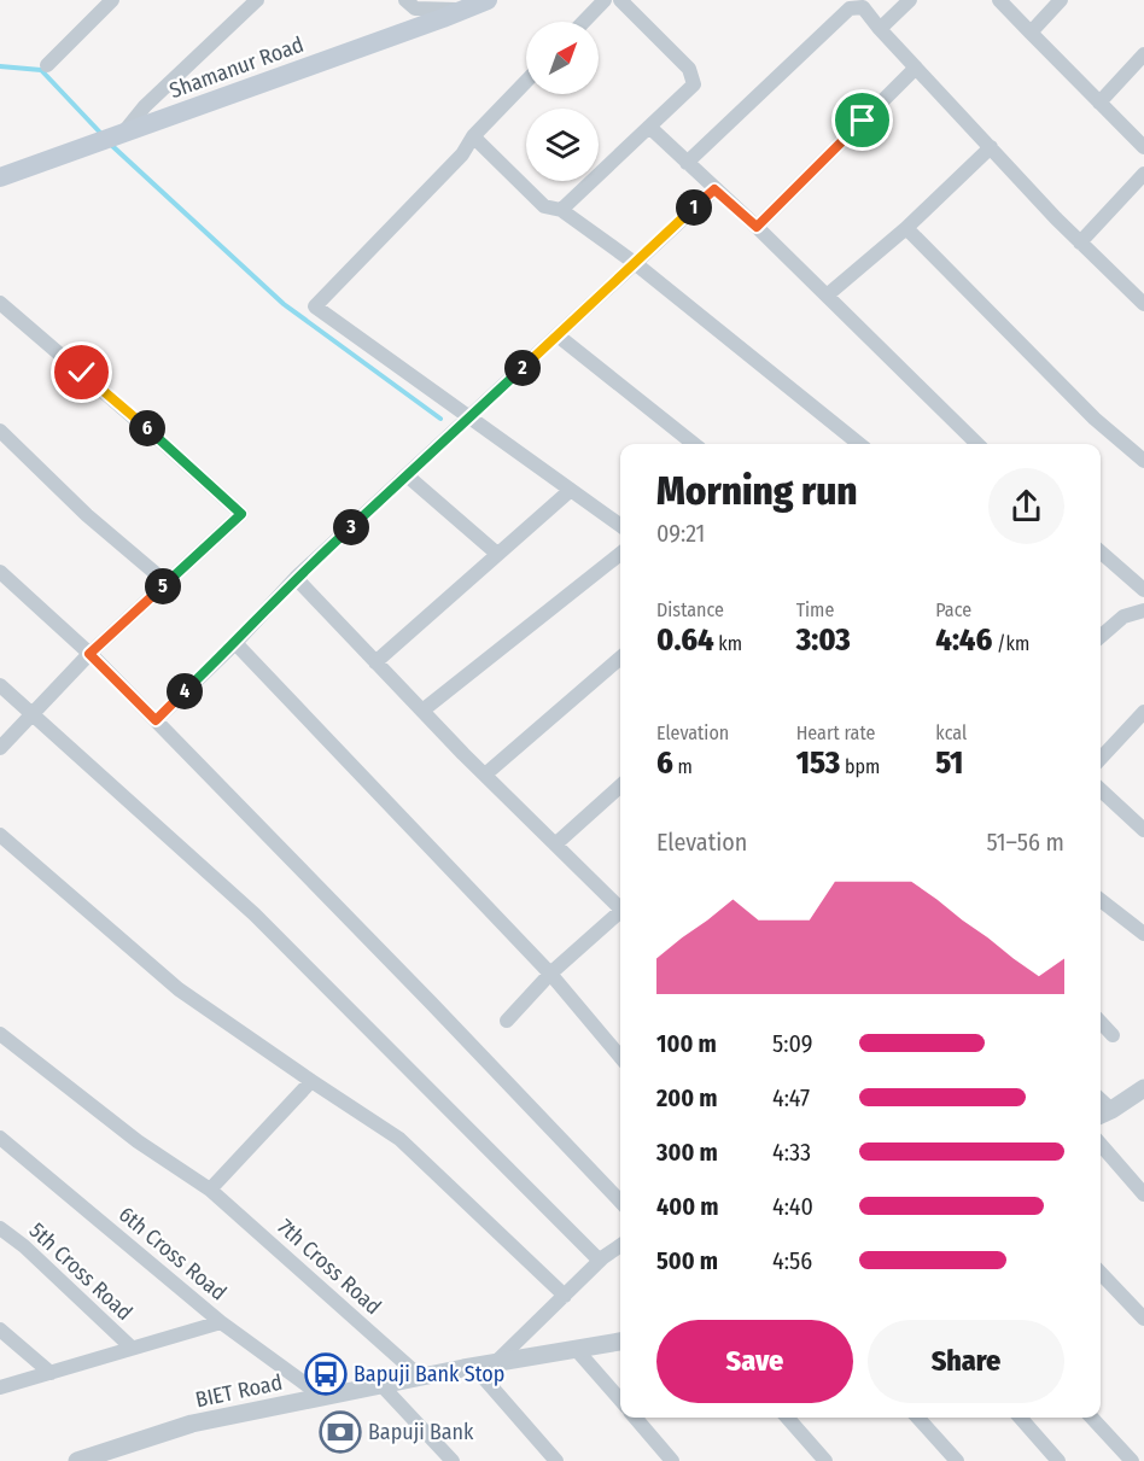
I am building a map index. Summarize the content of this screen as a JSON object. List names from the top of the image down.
{
  "streets": {
    "main road": ["Shamanur Road"],
    "street": [
      "6th Cross Road",
      "7th Cross Road",
      "5th Cross Road",
      "BIET Road"
    ]
  },
  "crossings": [
    ["6th Cross Road", "BIET Road"],
    ["7th Cross Road", "BIET Road"]
  ],
  "places": {
    "bus stop": ["Bapuji Bank Stop"],
    "bank": ["Bapuji Bank"]
  },
  "north": "top right",
  "page": {
    "pins": [
      "1",
      "2",
      "6",
      "3",
      "5",
      "4"
    ],
    "heading": ["Morning run", "09:21"],
    "stats": [
      ["Distance", "0.64 km"],
      ["Time", "3:03"],
      ["Pace", "4:46 /km"],
      ["Elevation", "6 m"],
      ["Heart rate", "153 bpm"],
      ["kcal", "51"]
    ],
    "chart": ["Elevation", "51–56 m"],
    "list": [
      {
        "name": "100 m",
        "note": "5:09"
      },
      {
        "name": "200 m",
        "note": "4:47"
      },
      {
        "name": "300 m",
        "note": "4:33"
      },
      {
        "name": "400 m",
        "note": "4:40"
      },
      {
        "name": "500 m",
        "note": "4:56"
      }
    ],
    "buttons": ["Save", "Share"]
  }
}
